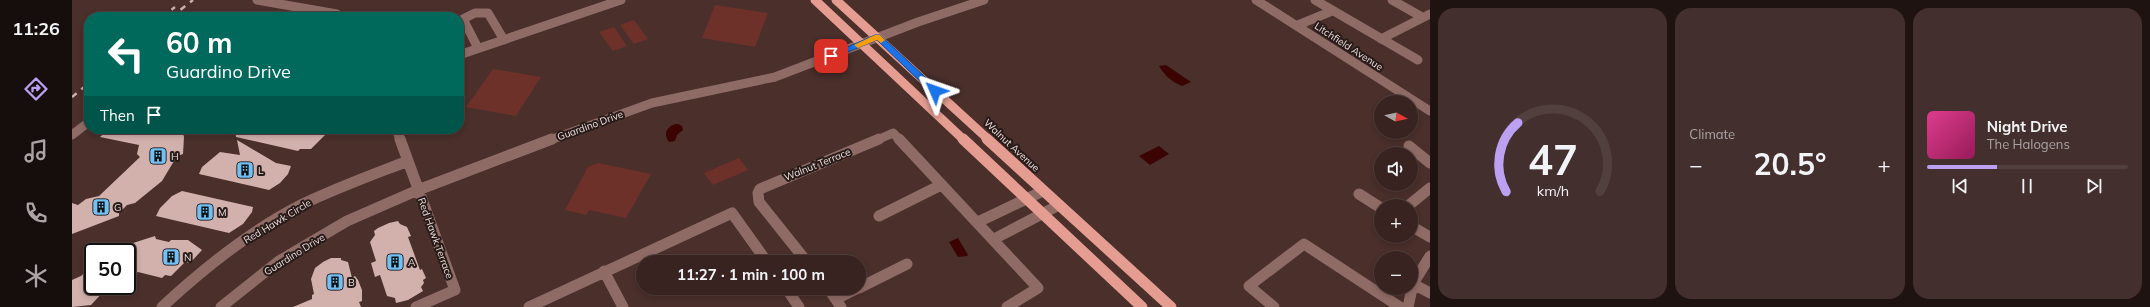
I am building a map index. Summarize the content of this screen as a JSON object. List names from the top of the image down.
{
  "streets": {
    "main road": ["Walnut Avenue"],
    "street": [
      "Litchfield Avenue",
      "Guardino Drive",
      "Walnut Terrace",
      "Red Hawk Circle",
      "Red Hawk Terrace"
    ]
  },
  "crossings": [
    ["Guardino Drive", "Walnut Avenue"],
    ["Guardino Drive", "Red Hawk Terrace"]
  ],
  "places": {
    "building": [
      "H",
      "L",
      "G",
      "M",
      "N",
      "A",
      "B"
    ]
  },
  "north": "right",
  "page": {
    "tabs": "11:26",
    "tile": "Climate",
    "turn": ["60 m", "Guardino Drive"],
    "map_buttons": ["+", "−"],
    "then": "Then",
    "song": ["Night Drive", "The Halogens"],
    "heat": ["−", "20.5°", "+"],
    "limit": "50",
    "trip": "11:27 · 1 min · 100 m",
    "gauge": ["47", "km/h"]
  }
}
